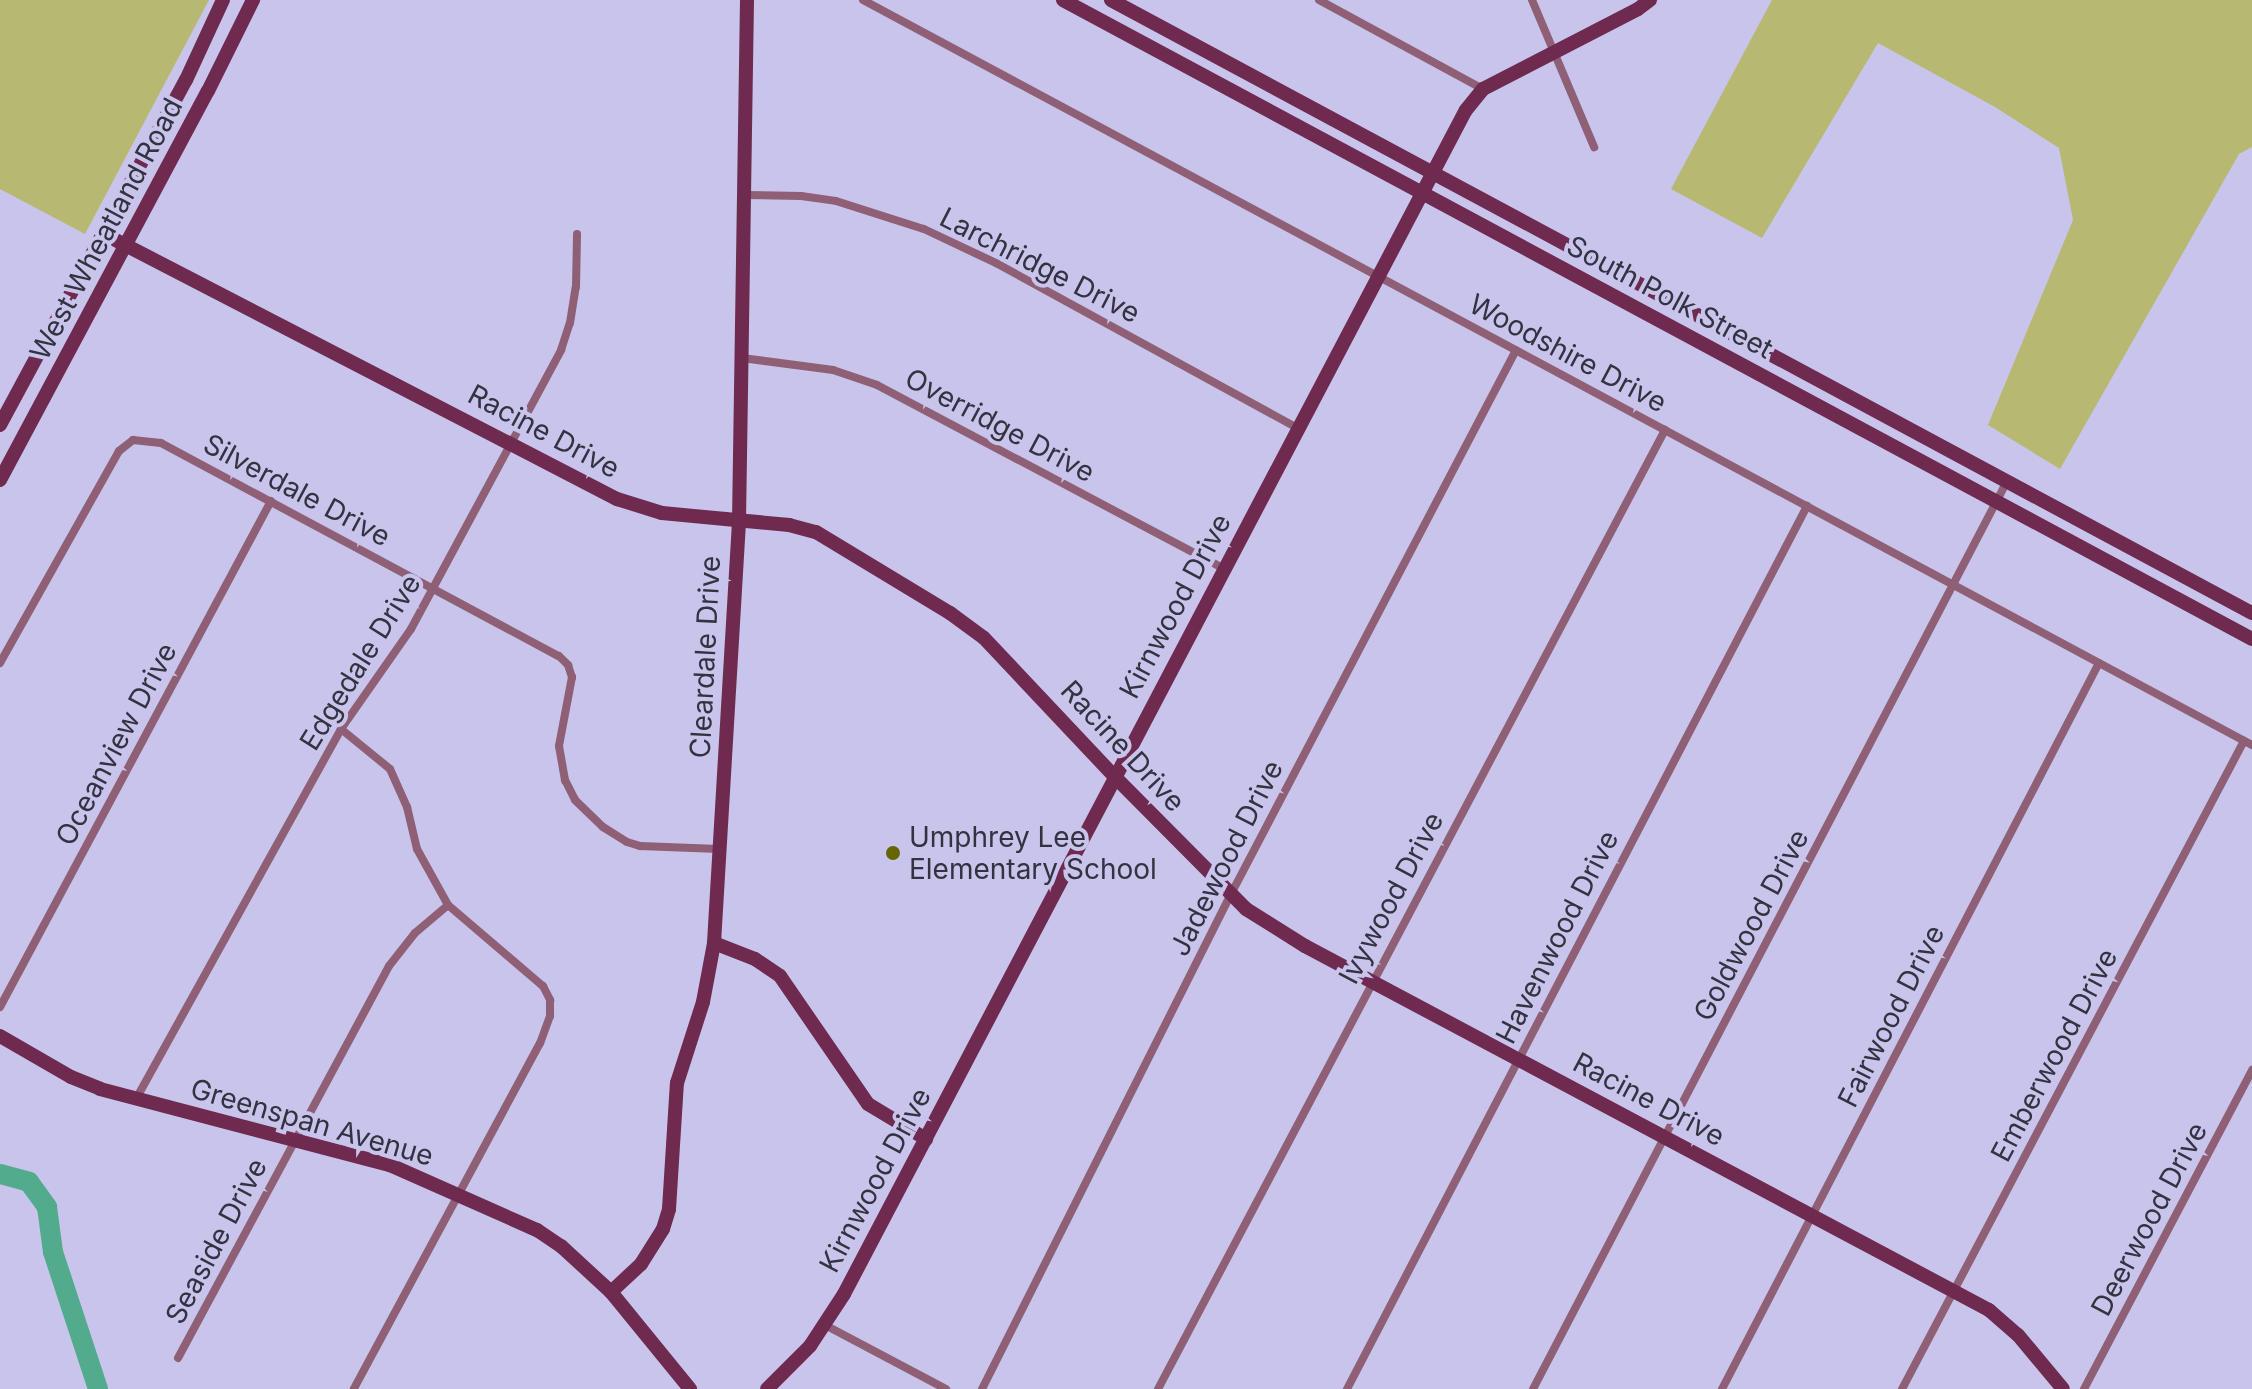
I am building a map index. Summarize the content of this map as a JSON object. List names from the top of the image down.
{
  "streets": {
    "street": [
      "West Wheatland Road",
      "Larchridge Drive",
      "South Polk Street",
      "Woodshire Drive",
      "Overridge Drive",
      "Racine Drive",
      "Silverdale Drive",
      "Kirnwood Drive",
      "Cleardale Drive",
      "Edgedale Drive",
      "Oceanview Drive",
      "Jadewood Drive",
      "Ivywood Drive",
      "Goldwood Drive",
      "Havenwood Drive",
      "Fairwood Drive",
      "Emberwood Drive",
      "Greenspan Avenue",
      "Deerwood Drive",
      "Seaside Drive"
    ]
  },
  "crossings": [
    ["West Wheatland Road", "Racine Drive"],
    ["Larchridge Drive", "Kirnwood Drive"],
    ["Larchridge Drive", "Cleardale Drive"],
    ["South Polk Street", "Kirnwood Drive"],
    ["South Polk Street", "Goldwood Drive"],
    ["Woodshire Drive", "Kirnwood Drive"],
    ["Woodshire Drive", "Jadewood Drive"],
    ["Woodshire Drive", "Ivywood Drive"],
    ["Woodshire Drive", "Goldwood Drive"],
    ["Woodshire Drive", "Havenwood Drive"],
    ["Woodshire Drive", "Fairwood Drive"],
    ["Woodshire Drive", "Emberwood Drive"],
    ["Overridge Drive", "Kirnwood Drive"],
    ["Overridge Drive", "Cleardale Drive"],
    ["Racine Drive", "Kirnwood Drive"],
    ["Racine Drive", "Cleardale Drive"],
    ["Racine Drive", "Edgedale Drive"],
    ["Racine Drive", "Jadewood Drive"],
    ["Racine Drive", "Ivywood Drive"],
    ["Racine Drive", "Goldwood Drive"],
    ["Racine Drive", "Havenwood Drive"],
    ["Racine Drive", "Fairwood Drive"],
    ["Racine Drive", "Emberwood Drive"],
    ["Silverdale Drive", "Cleardale Drive"],
    ["Silverdale Drive", "Edgedale Drive"],
    ["Silverdale Drive", "Oceanview Drive"],
    ["Cleardale Drive", "Greenspan Avenue"],
    ["Edgedale Drive", "Greenspan Avenue"],
    ["Greenspan Avenue", "Seaside Drive"]
  ],
  "places": ["Umphrey Lee Elementary School"]
}
